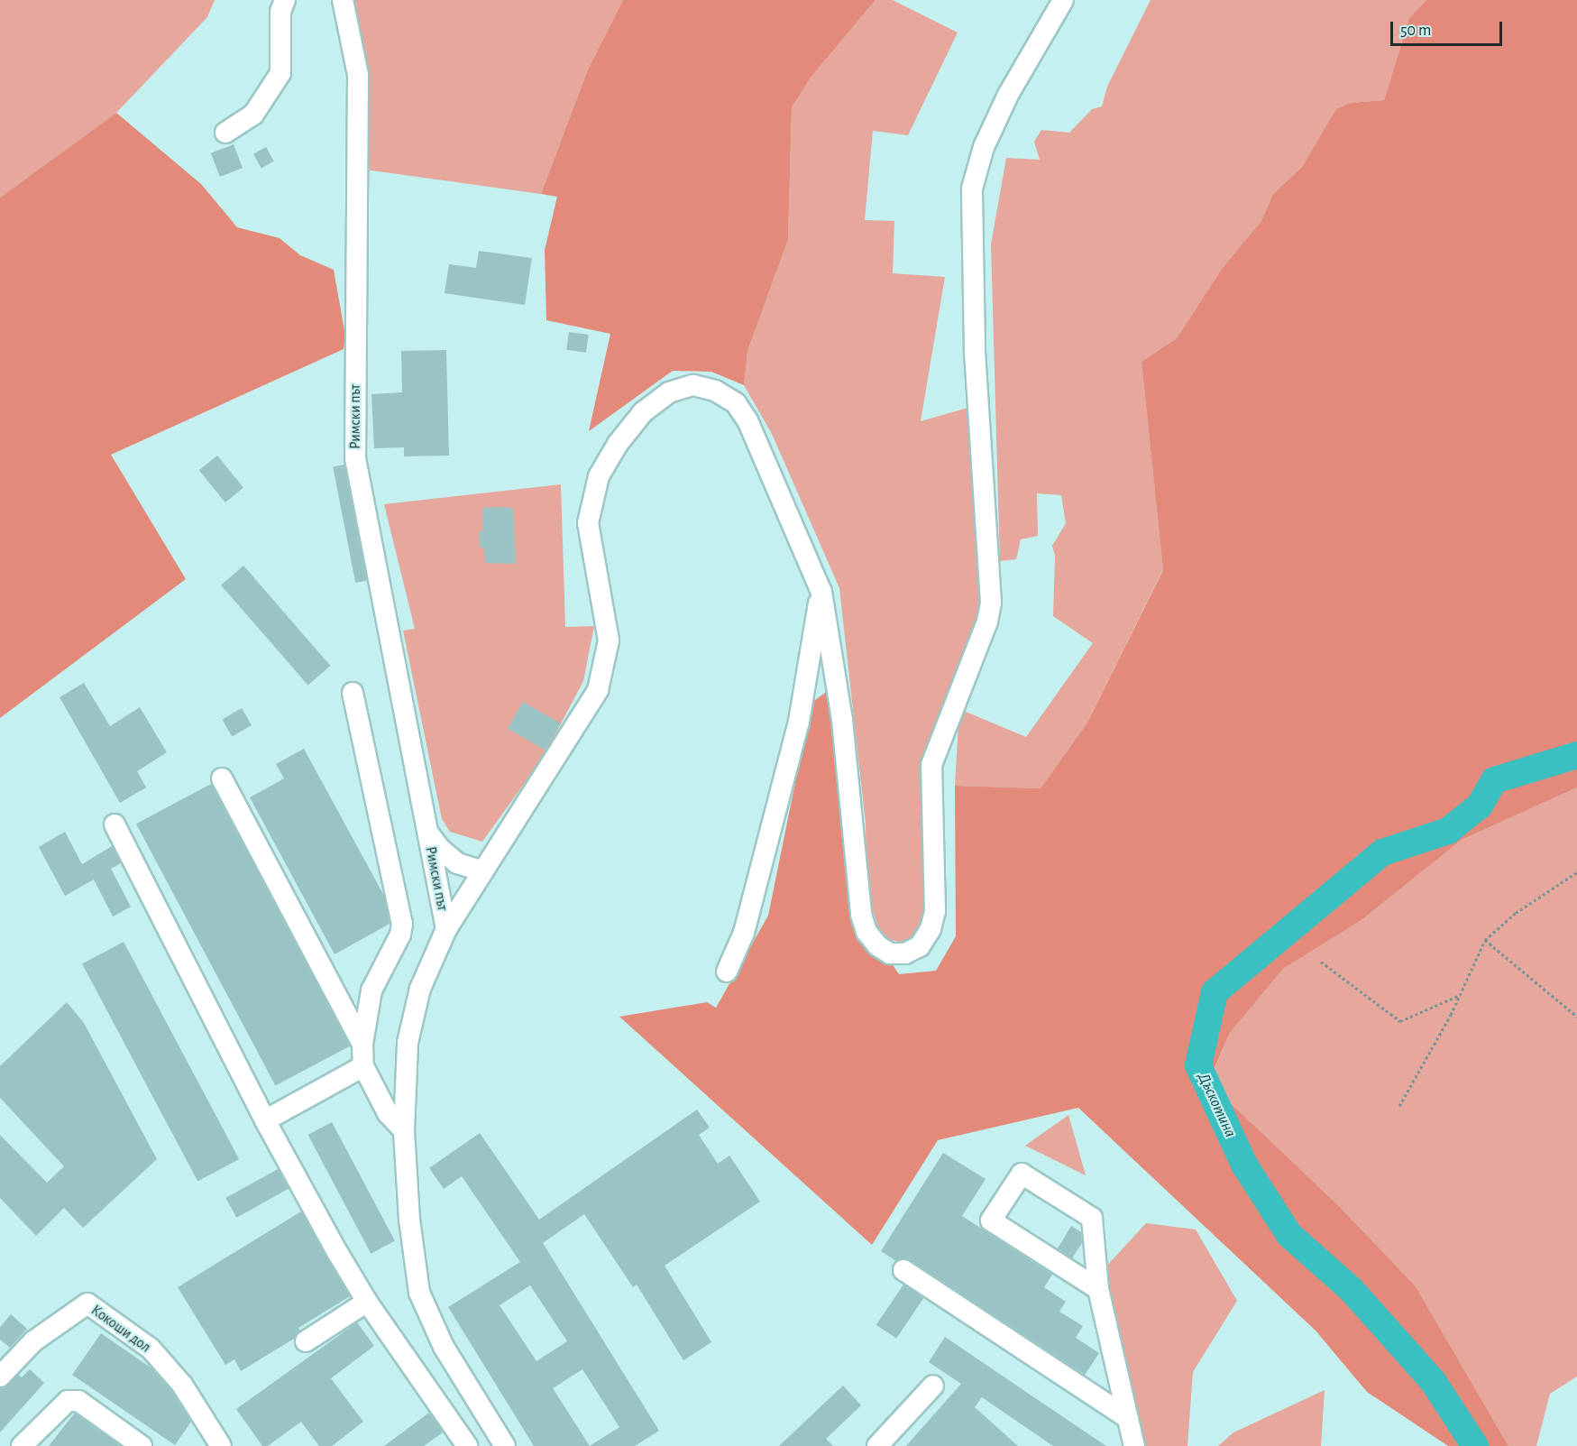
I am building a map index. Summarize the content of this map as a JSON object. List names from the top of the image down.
{
  "streets": {
    "street": ["Римски път", "Кокоши дол"]
  },
  "water": ["Дъскотина"],
  "scale_bar": "50 m"
}
